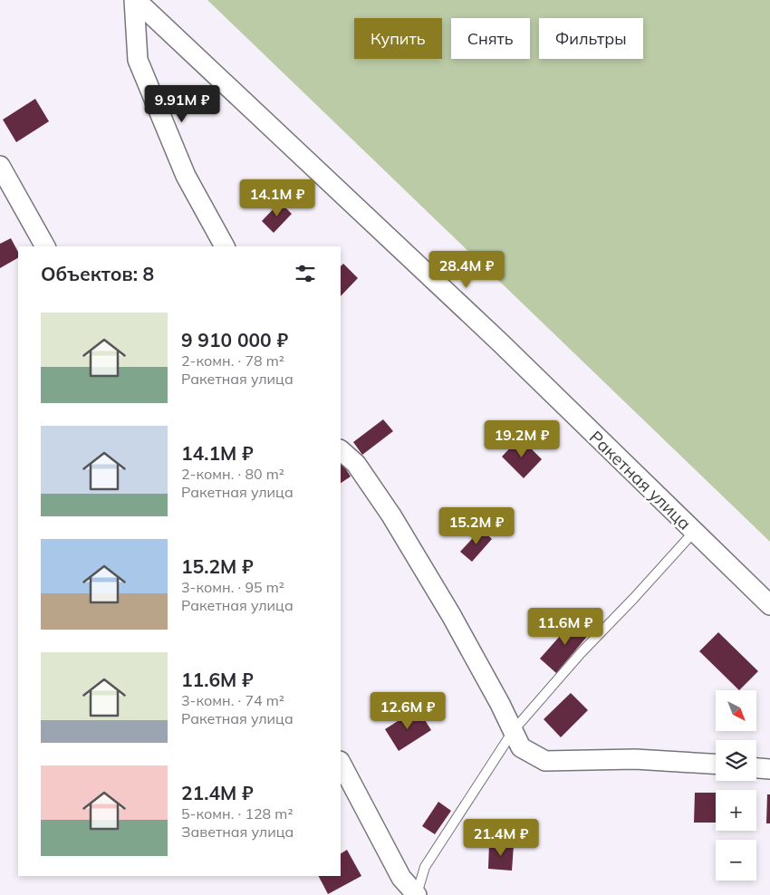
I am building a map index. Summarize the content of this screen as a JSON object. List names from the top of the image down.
{
  "streets": {
    "street": ["Ракетная улица"]
  },
  "north": "bottom right",
  "page": {
    "chip": ["Купить", "Снять", "Фильтры"],
    "price": [
      "9.91M ₽",
      "14.1M ₽",
      "28.4M ₽",
      "19.2M ₽",
      "15.2M ₽",
      "11.6M ₽",
      "12.6M ₽",
      "21.4M ₽"
    ],
    "heading": "Объектов: 8",
    "list": [
      {
        "name": "9 910 000 ₽",
        "note": "2-комн. · 78 m² · Ракетная улица"
      },
      {
        "name": "14.1M ₽",
        "note": "2-комн. · 80 m² · Ракетная улица"
      },
      {
        "name": "15.2M ₽",
        "note": "3-комн. · 95 m² · Ракетная улица"
      },
      {
        "name": "11.6M ₽",
        "note": "3-комн. · 74 m² · Ракетная улица"
      },
      {
        "name": "21.4M ₽",
        "note": "5-комн. · 128 m² · Заветная улица"
      }
    ],
    "map_buttons": ["+", "−"]
  }
}
